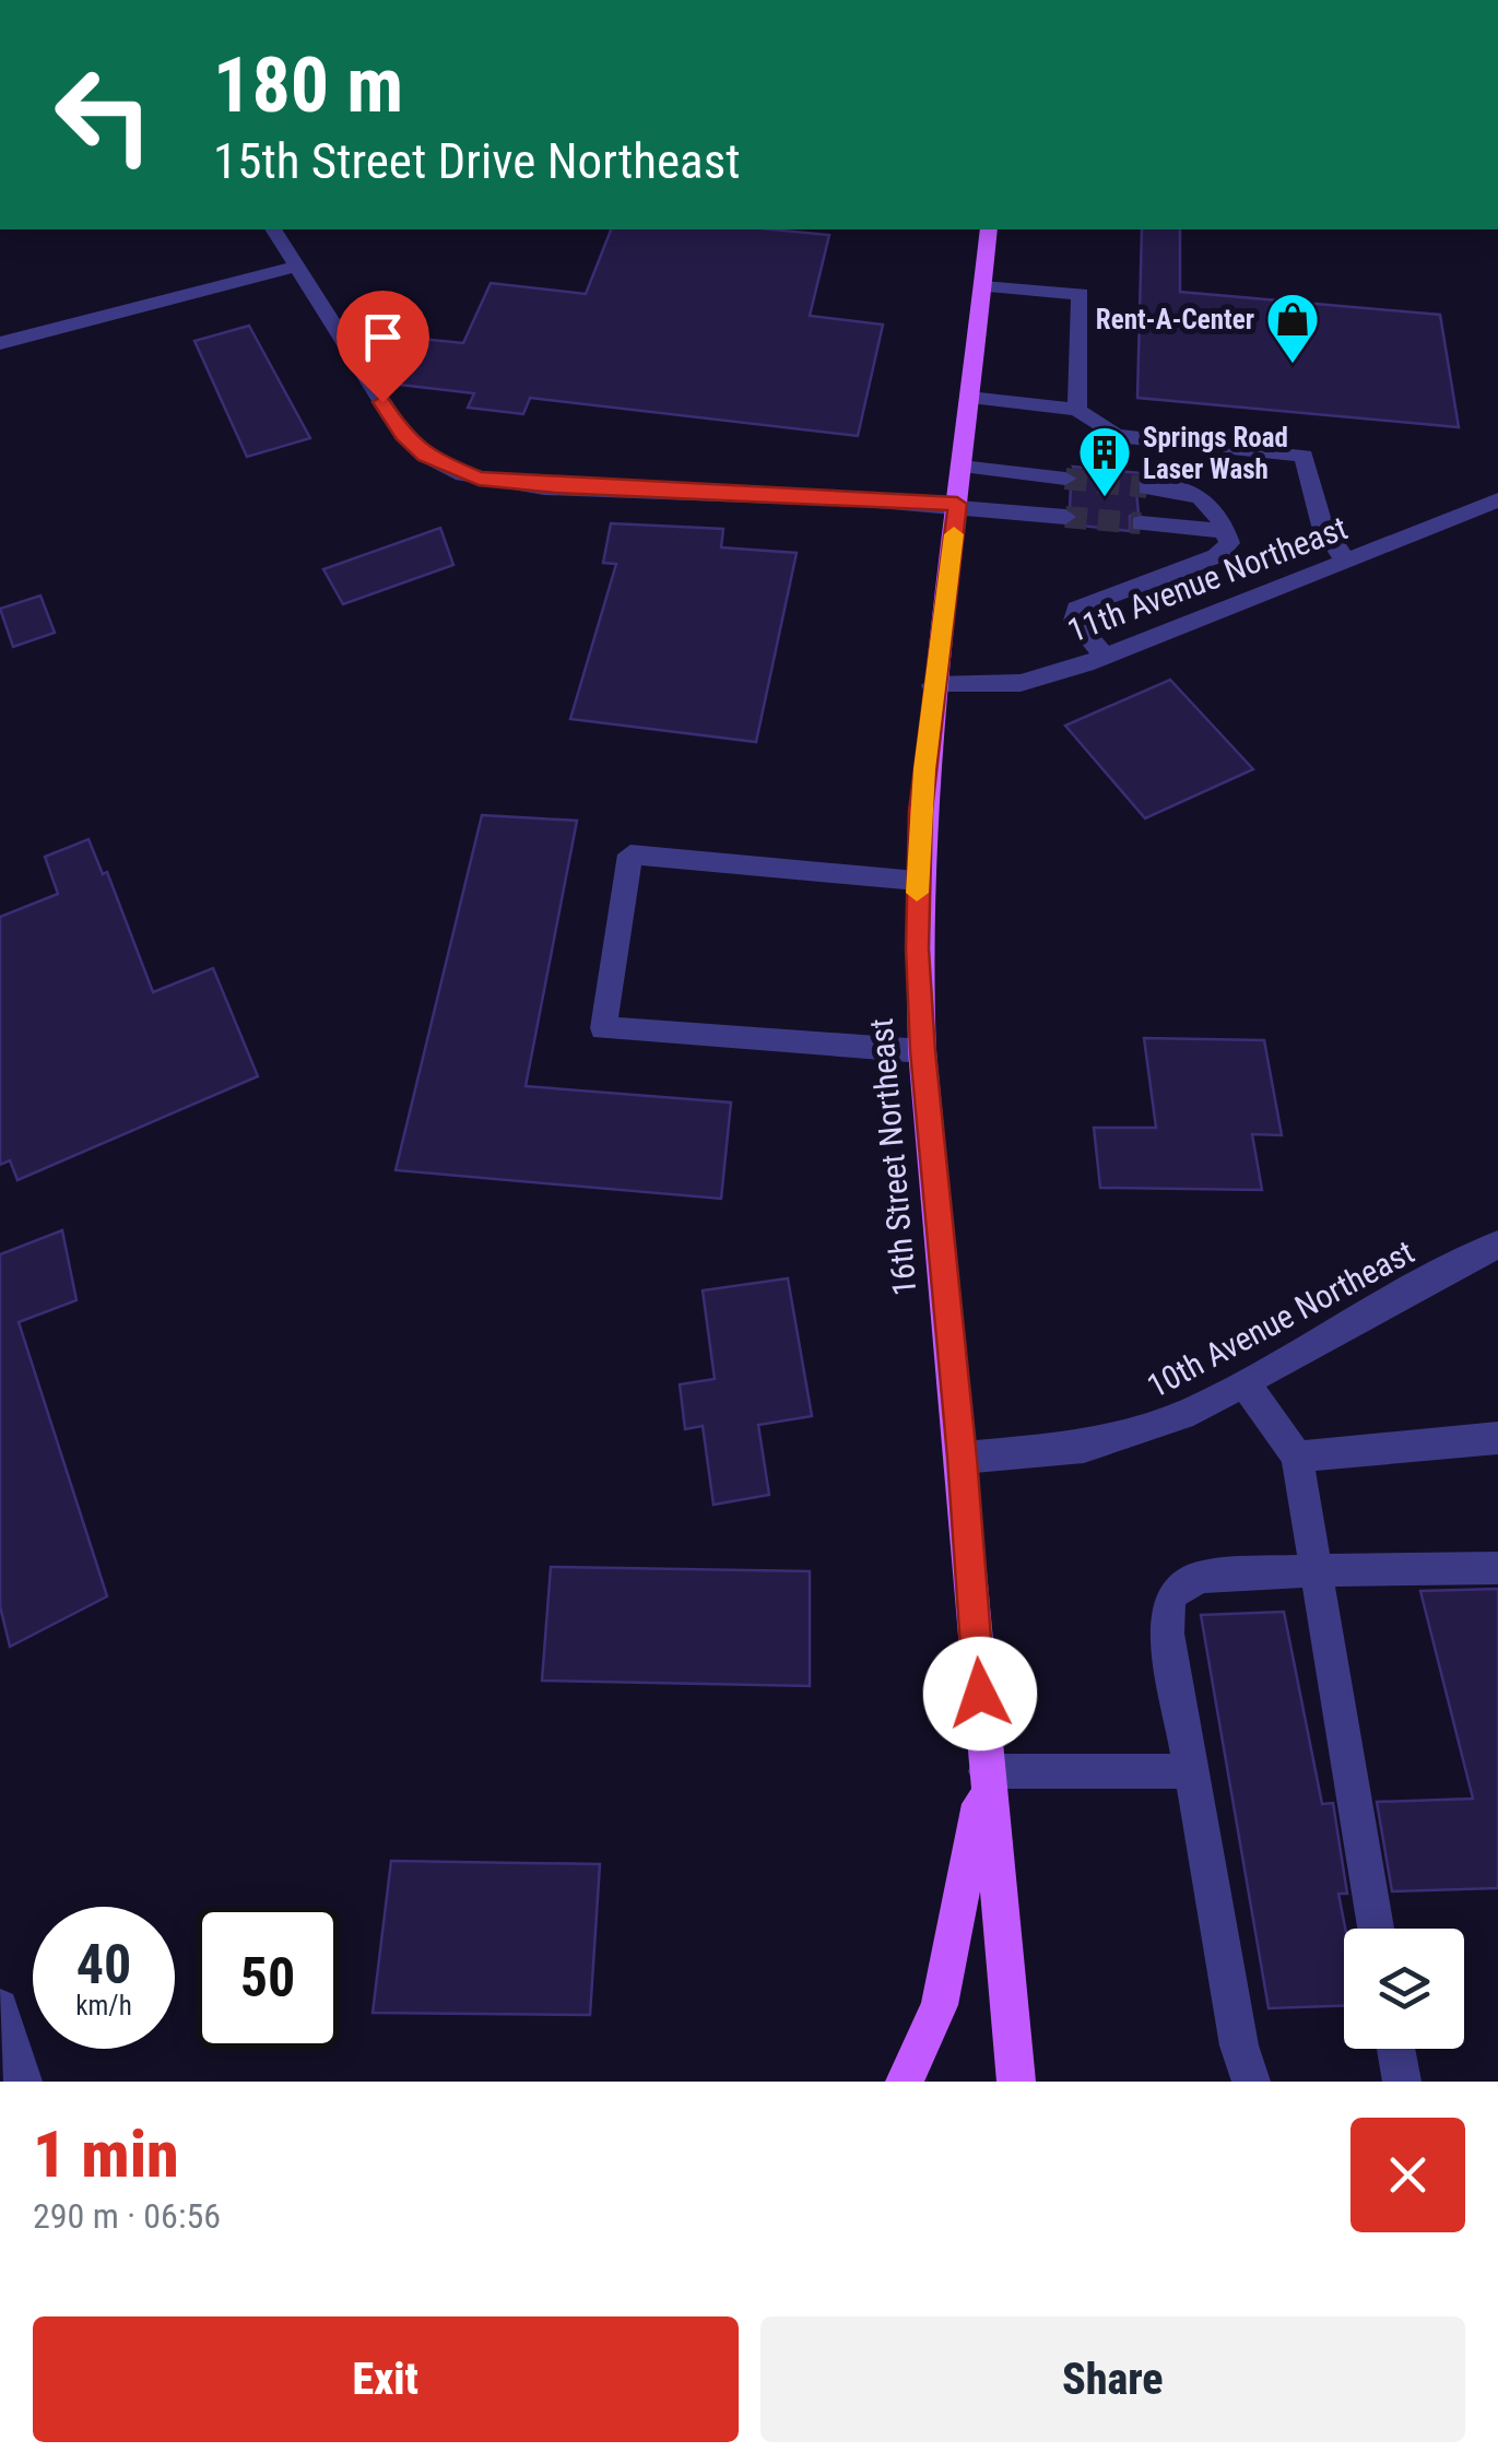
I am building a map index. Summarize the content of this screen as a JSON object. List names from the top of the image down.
{
  "streets": {
    "main road": ["16th Street Northeast"],
    "street": ["11th Avenue Northeast", "10th Avenue Northeast"]
  },
  "crossings": [
    ["11th Avenue Northeast", "16th Street Northeast"],
    ["16th Street Northeast", "10th Avenue Northeast"]
  ],
  "places": {
    "shop": ["Rent-A-Center"],
    "building": ["Springs Road Laser Wash"]
  },
  "page": {
    "turn": ["180 m", "15th Street Drive Northeast"],
    "speed": "40 km/h",
    "limit": "50",
    "heading": ["1 min", "290 m · 06:56"],
    "buttons": ["Exit", "Share"]
  }
}
